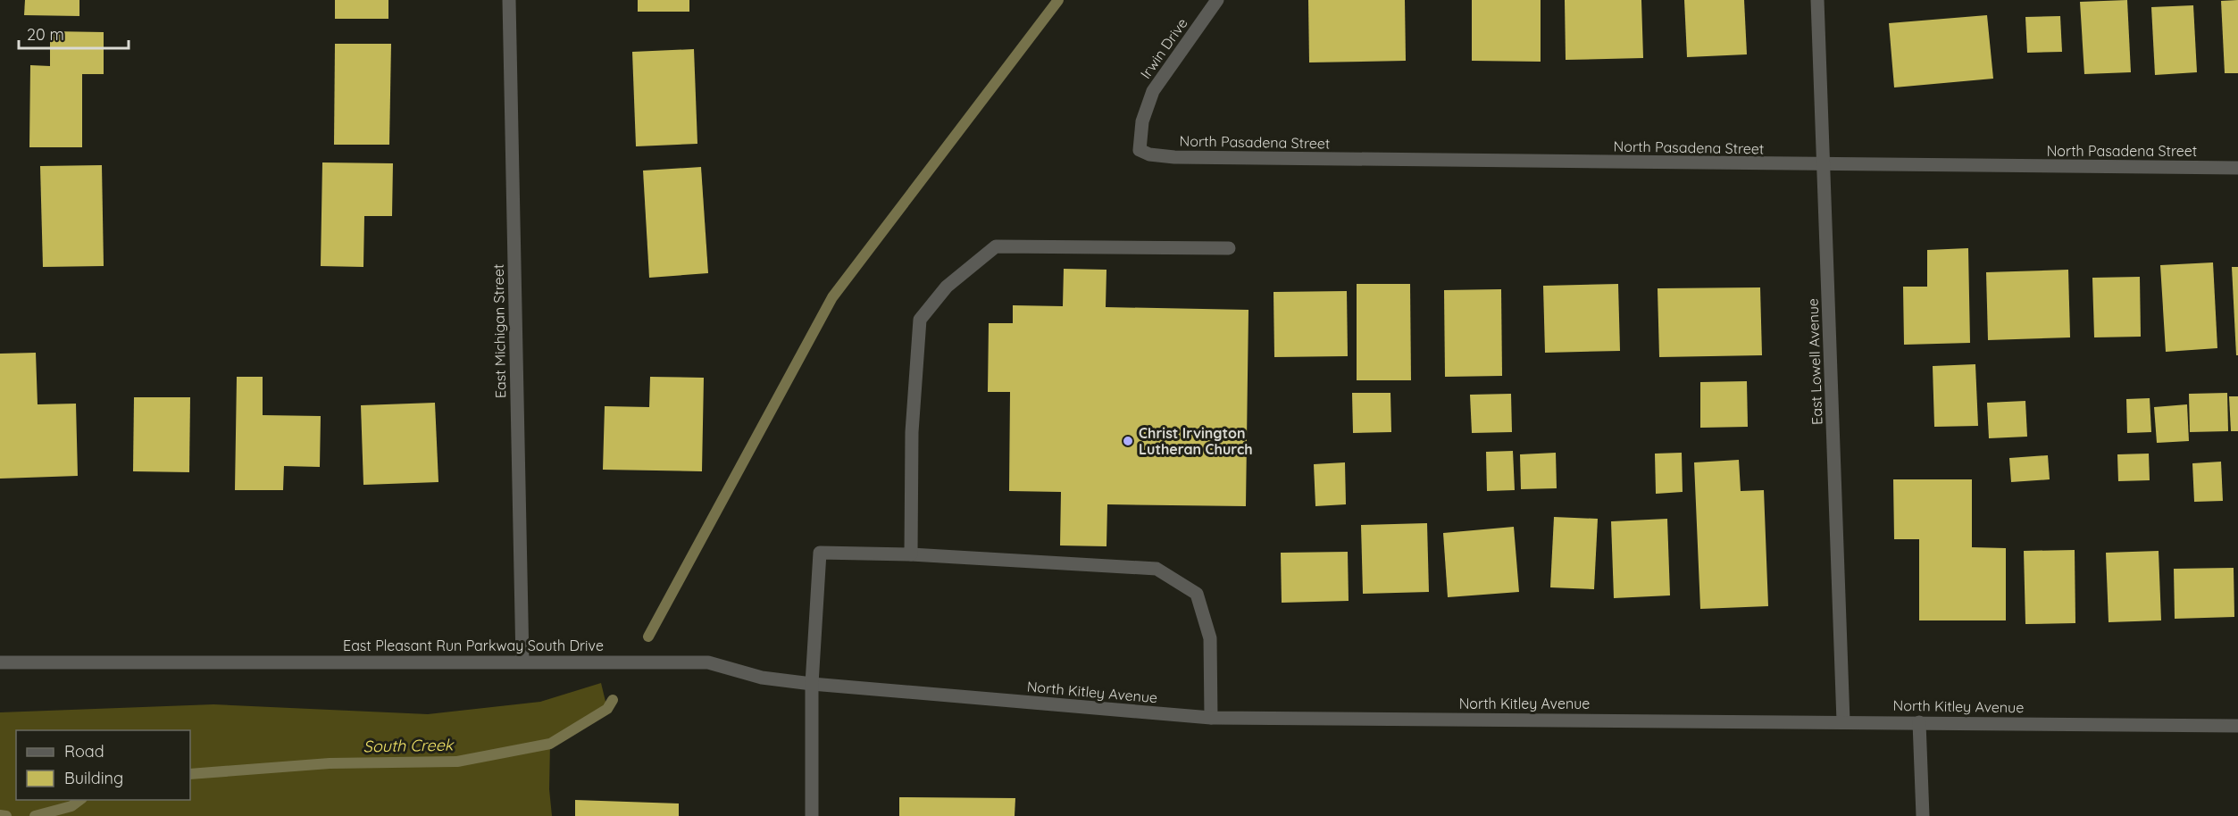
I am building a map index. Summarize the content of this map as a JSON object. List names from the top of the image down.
{
  "streets": {
    "street": [
      "Irwin Drive",
      "North Pasadena Street",
      "East Michigan Street",
      "East Lowell Avenue",
      "East Pleasant Run Parkway South Drive",
      "North Kitley Avenue"
    ]
  },
  "crossings": [
    ["Irwin Drive", "North Pasadena Street"],
    ["North Pasadena Street", "East Lowell Avenue"],
    ["East Michigan Street", "East Pleasant Run Parkway South Drive"],
    ["East Lowell Avenue", "North Kitley Avenue"],
    ["East Pleasant Run Parkway South Drive", "North Kitley Avenue"]
  ],
  "water": ["South Creek"],
  "places": ["Christ Irvington Lutheran Church"],
  "legend": ["Road", "Building"],
  "scale_bar": "20 m"
}
